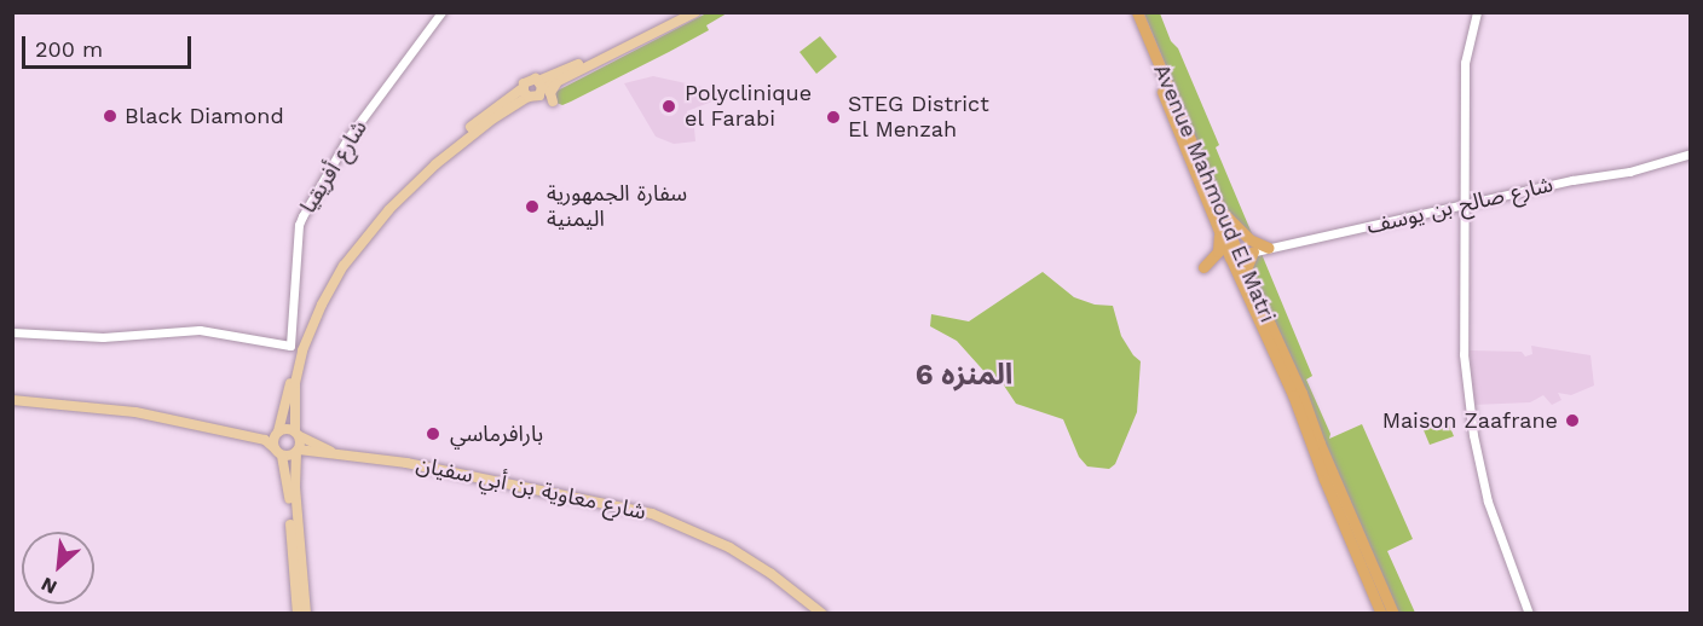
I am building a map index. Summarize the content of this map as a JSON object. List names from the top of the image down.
{
  "streets": {
    "highway": ["Avenue Mahmoud El Matri"],
    "main road": ["شارع معاوية بن أبي سفيان"],
    "street": ["شارع أفريقيا", "شارع صالح بن يوسف"]
  },
  "crossings": [
    ["Avenue Mahmoud El Matri", "شارع صالح بن يوسف"]
  ],
  "districts": ["المنزه 6"],
  "places": [
    "Polyclinique el Farabi",
    "Black Diamond",
    "STEG District El Menzah",
    "سفارة الجمهورية اليمنية",
    "Maison Zaafrane",
    "بارافرماسي"
  ],
  "scale_bar": "200 m",
  "north": "bottom left"
}
